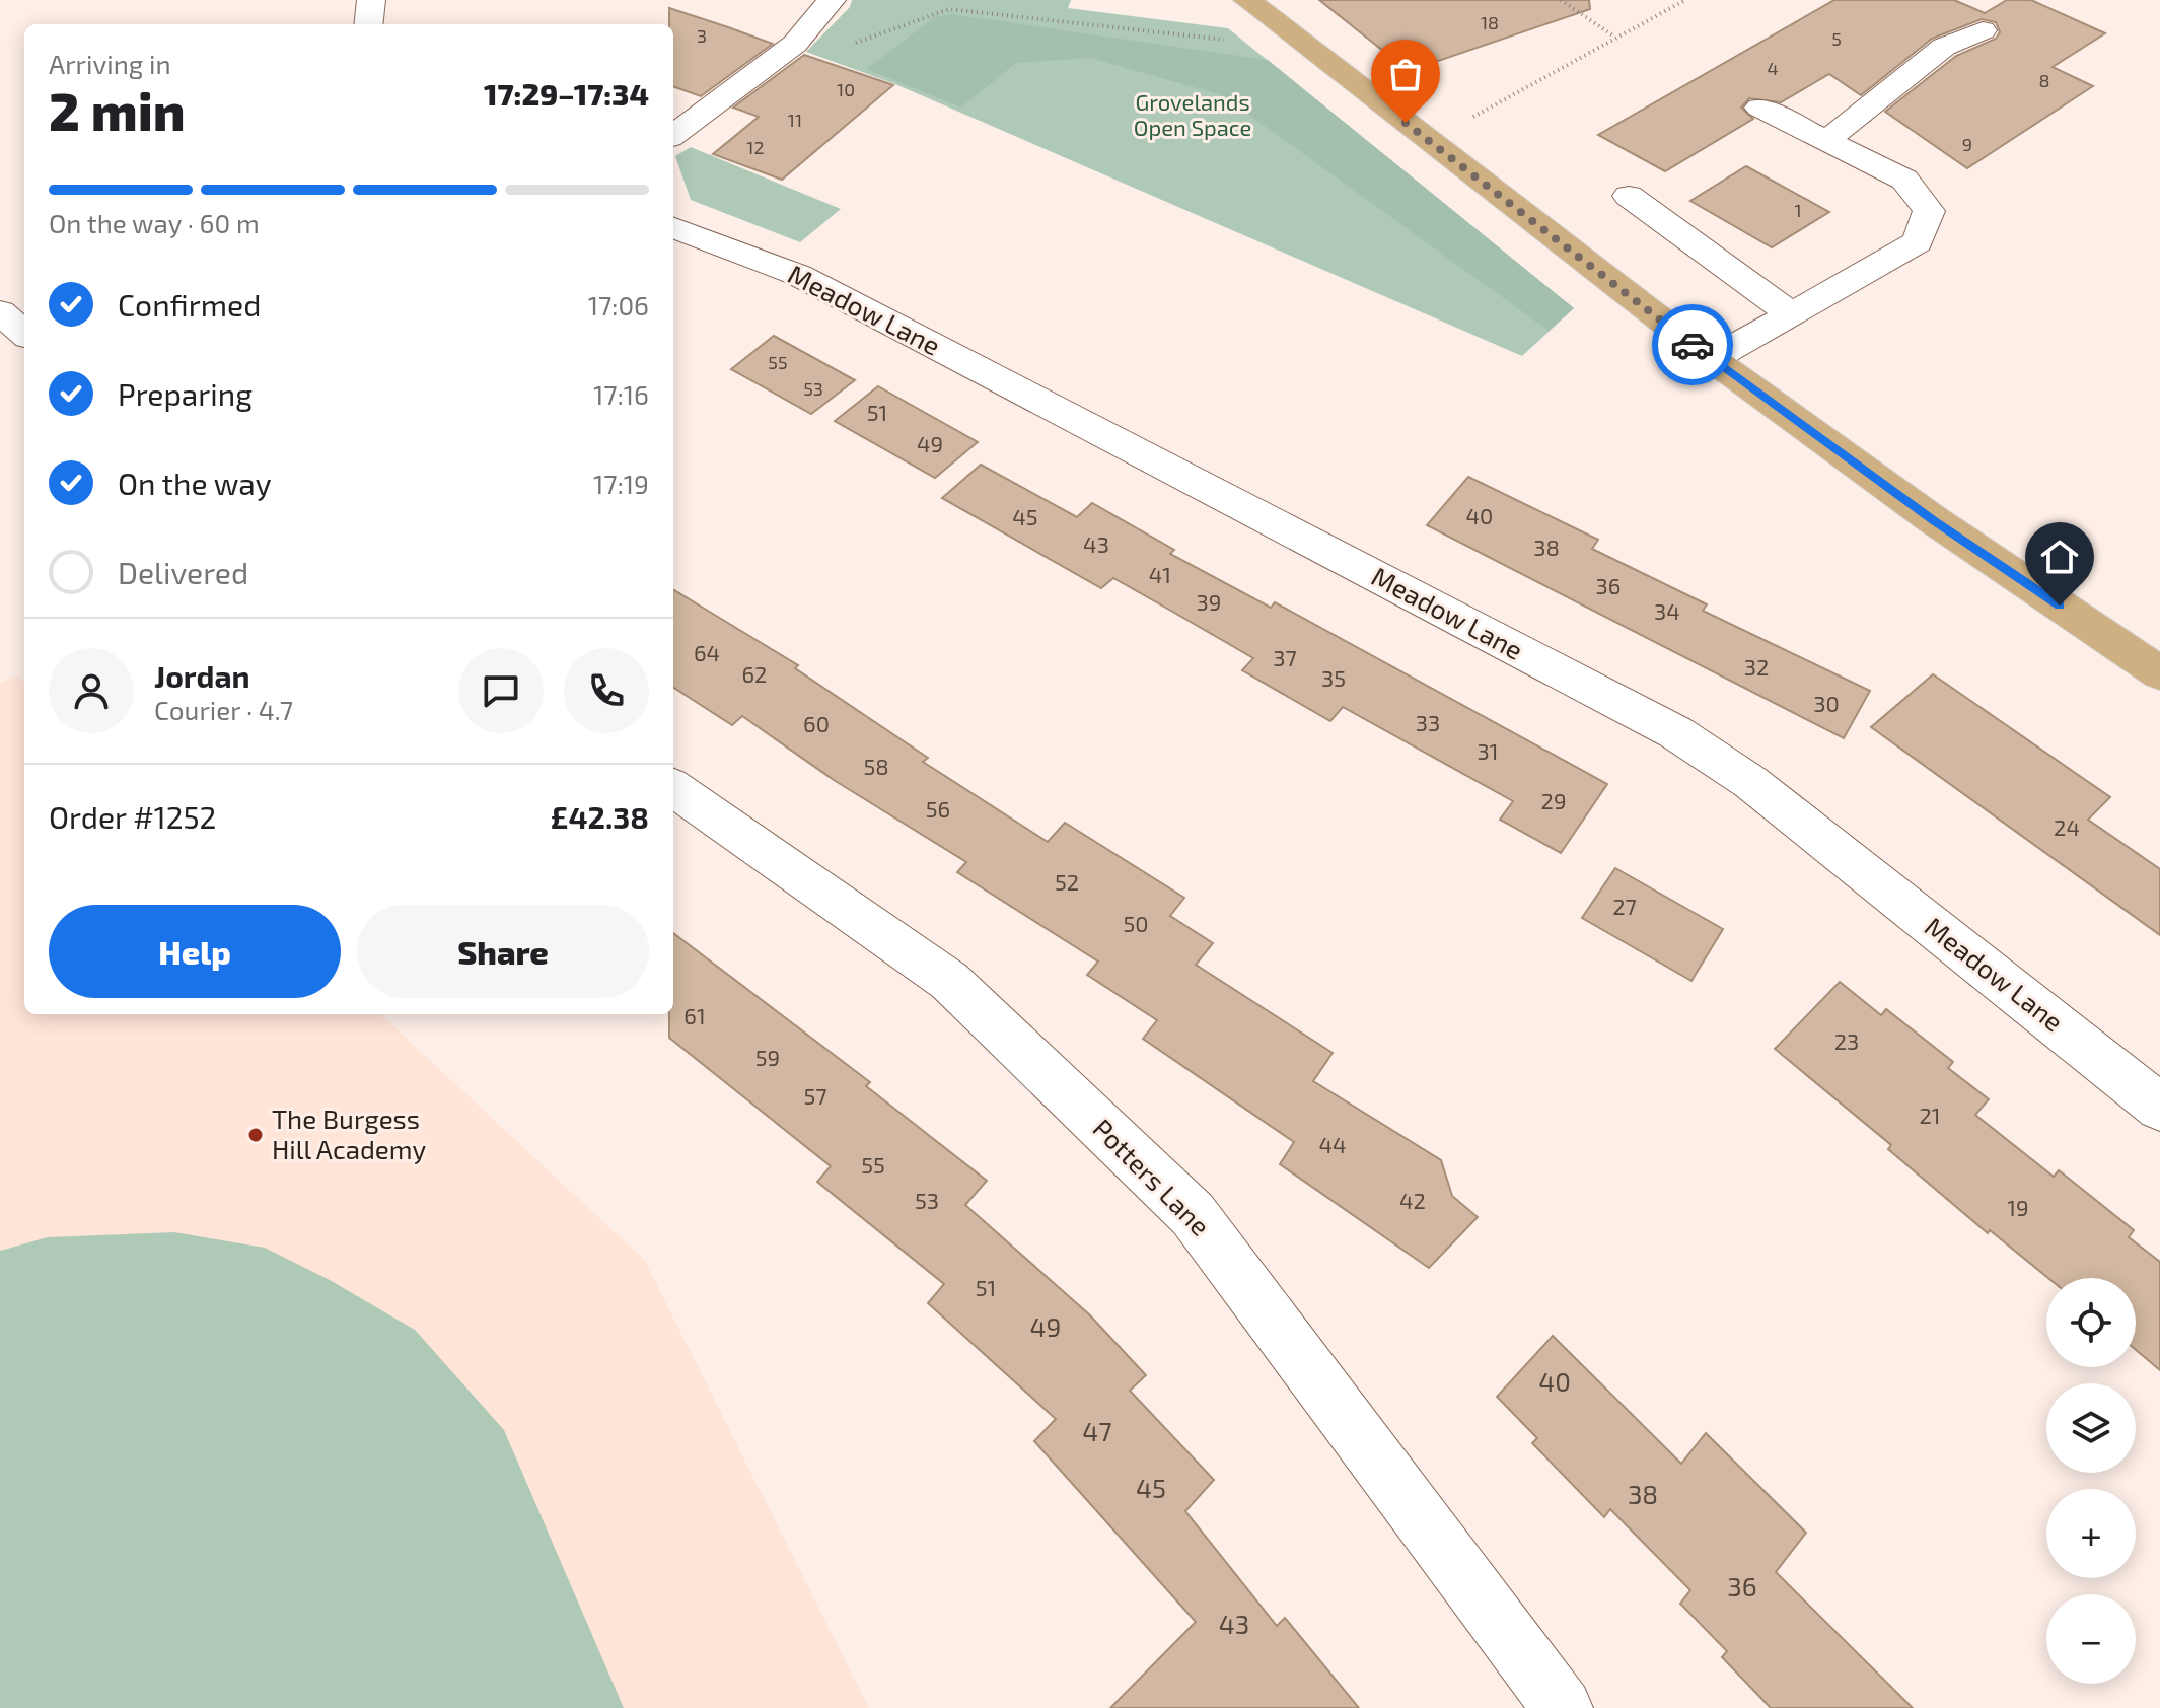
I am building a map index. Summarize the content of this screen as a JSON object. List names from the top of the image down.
{
  "streets": {
    "street": ["Meadow Lane", "Potters Lane"]
  },
  "parks": ["Grovelands Open Space"],
  "places": ["The Burgess Hill Academy"],
  "house_numbers": [
    "18",
    "3",
    "5",
    "4",
    "8",
    "10",
    "11",
    "9",
    "12",
    "1",
    "55",
    "53",
    "51",
    "49",
    "40",
    "45",
    "43",
    "38",
    "41",
    "36",
    "39",
    "34",
    "64",
    "37",
    "32",
    "62",
    "35",
    "30",
    "33",
    "60",
    "31",
    "58",
    "29",
    "56",
    "24",
    "52",
    "27",
    "50",
    "61",
    "23",
    "59",
    "57",
    "21",
    "44",
    "55",
    "53",
    "42",
    "19",
    "51",
    "49",
    "40",
    "47",
    "45",
    "38",
    "36",
    "43"
  ],
  "page": {
    "heading": ["2 min", "Arriving in", "17:29–17:34"],
    "panel": [
      "Jordan",
      "Courier · 4.7",
      "Order #1252",
      "£42.38"
    ],
    "bar": "On the way · 60 m",
    "list": [
      ["Confirmed", "17:06"],
      ["Preparing", "17:16"],
      ["On the way", "17:19"],
      "Delivered"
    ],
    "buttons": ["Help", "Share"],
    "map_buttons": ["+", "−"]
  }
}
